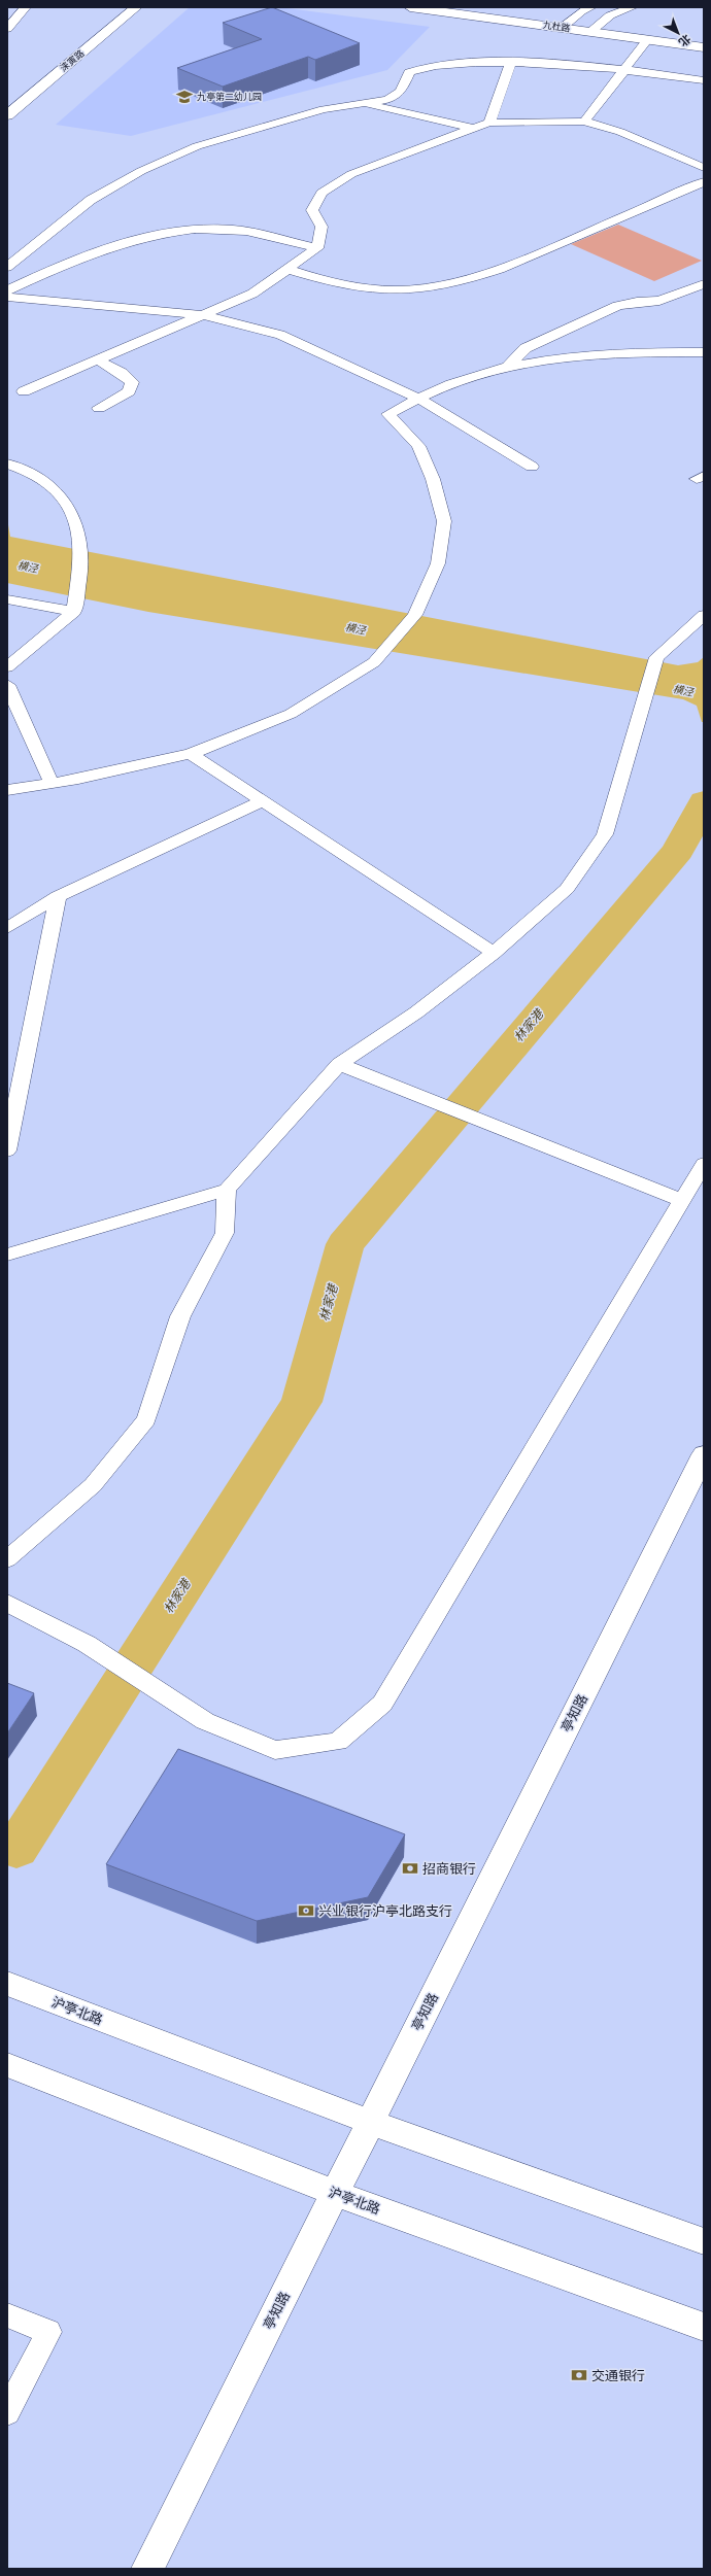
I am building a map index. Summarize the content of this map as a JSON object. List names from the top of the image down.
{
  "streets": {
    "street": [
      "九杜路",
      "涞寅路",
      "亭知路",
      "沪亭北路"
    ]
  },
  "crossings": [
    ["亭知路", "沪亭北路"]
  ],
  "water": ["横泾", "林家港"],
  "places": {
    "school or university": ["九亭第二幼儿园"],
    "bank": ["招商银行", "兴业银行沪亭北路支行", "交通银行"]
  },
  "north": "bottom right"
}
